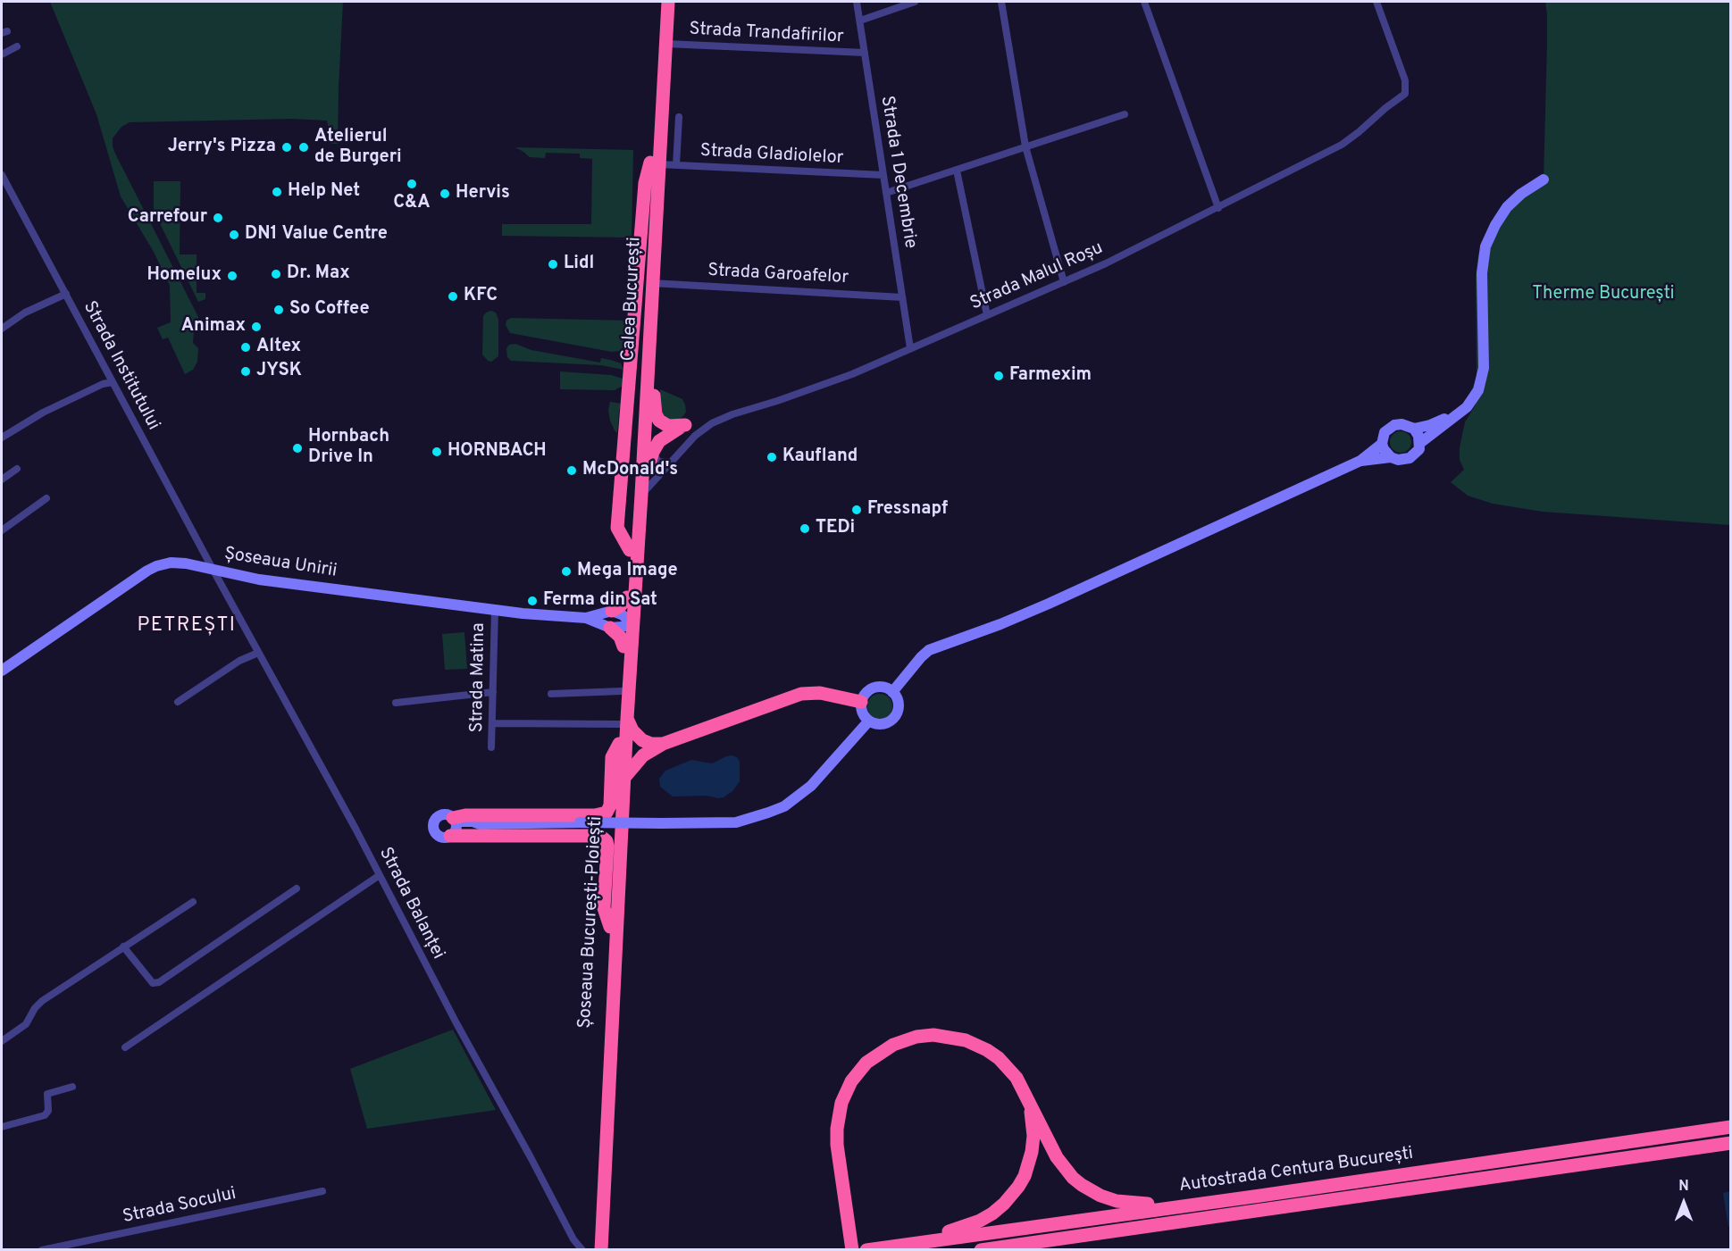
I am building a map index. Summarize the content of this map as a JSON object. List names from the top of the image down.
{
  "streets": {
    "highway": ["Calea București", "Șoseaua București-Ploiești", "Autostrada Centura București"],
    "street": [
      "Strada Trandafirilor",
      "Strada Gladiolelor",
      "Strada 1 Decembrie",
      "Strada Garoafelor",
      "Strada Malul Roșu",
      "Strada Institutului",
      "Șoseaua Unirii",
      "Strada Matina",
      "Strada Balanței",
      "Strada Socului"
    ]
  },
  "crossings": [
    ["Strada Trandafirilor", "Strada 1 Decembrie"],
    ["Strada Trandafirilor", "Calea București"],
    ["Strada Gladiolelor", "Strada 1 Decembrie"],
    ["Strada Gladiolelor", "Calea București"],
    ["Strada 1 Decembrie", "Strada Garoafelor"],
    ["Strada 1 Decembrie", "Strada Malul Roșu"],
    ["Strada Garoafelor", "Calea București"],
    ["Strada Malul Roșu", "Calea București"],
    ["Calea București", "Șoseaua București-Ploiești"],
    ["Strada Institutului", "Șoseaua Unirii"],
    ["Strada Institutului", "Strada Balanței"],
    ["Șoseaua Unirii", "Strada Matina"],
    ["Șoseaua Unirii", "Strada Balanței"]
  ],
  "districts": ["PETREȘTI"],
  "parks": ["Therme București"],
  "places": [
    "Jerry's Pizza",
    "Atelierul de Burgeri",
    "C&A",
    "Help Net",
    "Hervis",
    "Carrefour",
    "DN1 Value Centre",
    "Lidl",
    "Dr. Max",
    "Homelux",
    "KFC",
    "So Coffee",
    "Animax",
    "Altex",
    "JYSK",
    "Farmexim",
    "Hornbach Drive In",
    "HORNBACH",
    "Kaufland",
    "McDonald's",
    "Fressnapf",
    "TEDi",
    "Mega Image",
    "Ferma din Sat"
  ],
  "north": "top"
}
